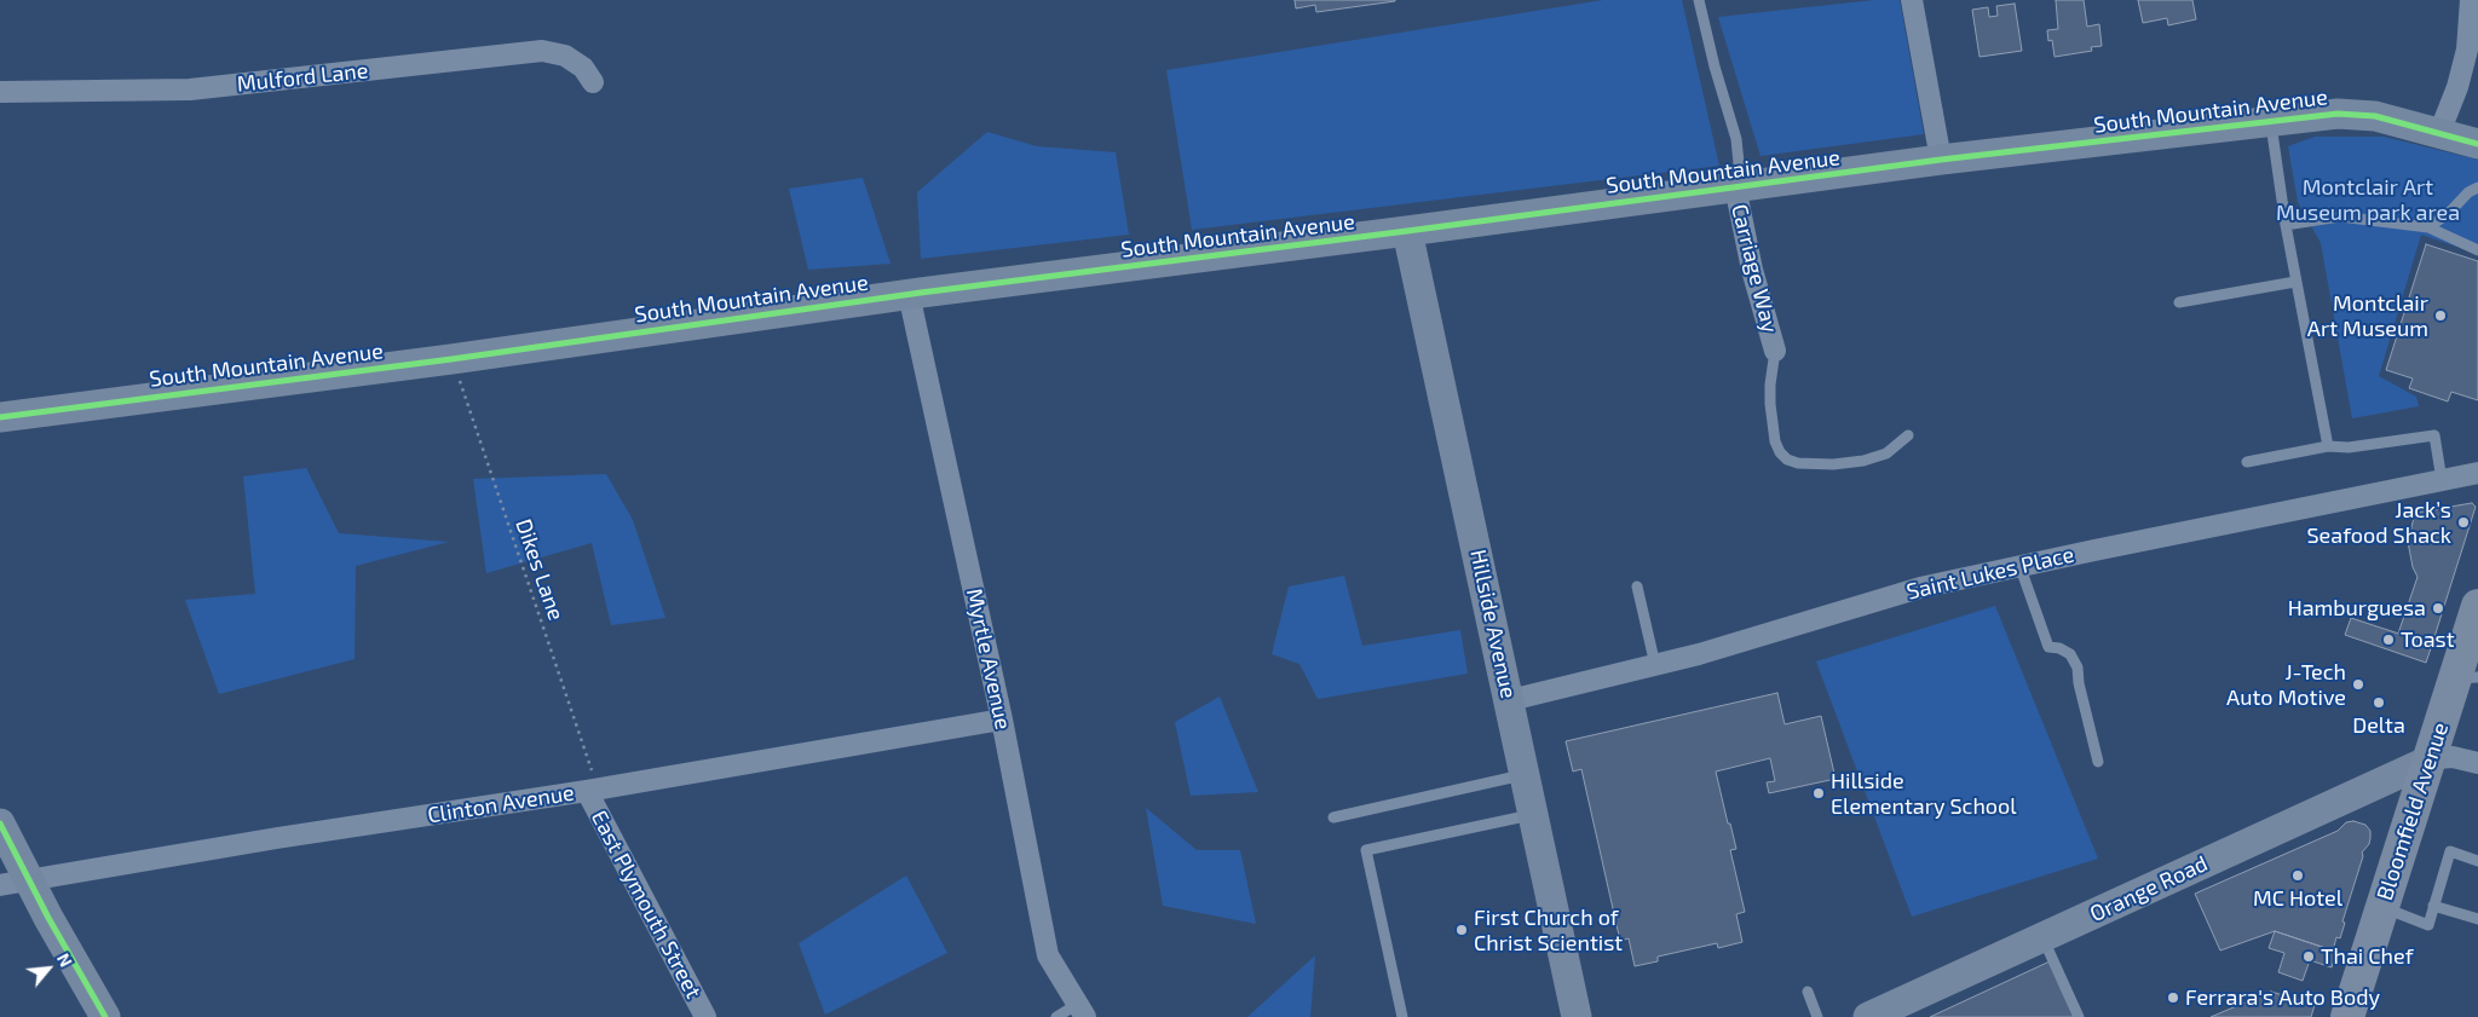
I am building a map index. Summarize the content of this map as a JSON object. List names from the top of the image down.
{
  "streets": {
    "main road": ["Bloomfield Avenue"],
    "street": [
      "Mulford Lane",
      "South Mountain Avenue",
      "Carriage Way",
      "Saint Lukes Place",
      "Hillside Avenue",
      "Myrtle Avenue",
      "Clinton Avenue",
      "Orange Road",
      "East Plymouth Street"
    ],
    "path": ["Dikes Lane"]
  },
  "crossings": [
    ["South Mountain Avenue", "Carriage Way"],
    ["South Mountain Avenue", "Dikes Lane"],
    ["South Mountain Avenue", "Hillside Avenue"],
    ["South Mountain Avenue", "Myrtle Avenue"],
    ["Dikes Lane", "Clinton Avenue"],
    ["Dikes Lane", "East Plymouth Street"],
    ["Saint Lukes Place", "Hillside Avenue"],
    ["Myrtle Avenue", "Clinton Avenue"],
    ["Clinton Avenue", "East Plymouth Street"],
    ["Bloomfield Avenue", "Orange Road"]
  ],
  "parks": ["Montclair Art Museum park area"],
  "places": [
    "Montclair Art Museum",
    "Jack’s Seafood Shack",
    "Hamburguesa",
    "Toast",
    "J-Tech Auto Motive",
    "Delta",
    "Hillside Elementary School",
    "MC Hotel",
    "First Church of Christ Scientist",
    "Thai Chef",
    "Ferrara's Auto Body"
  ],
  "north": "top right"
}
